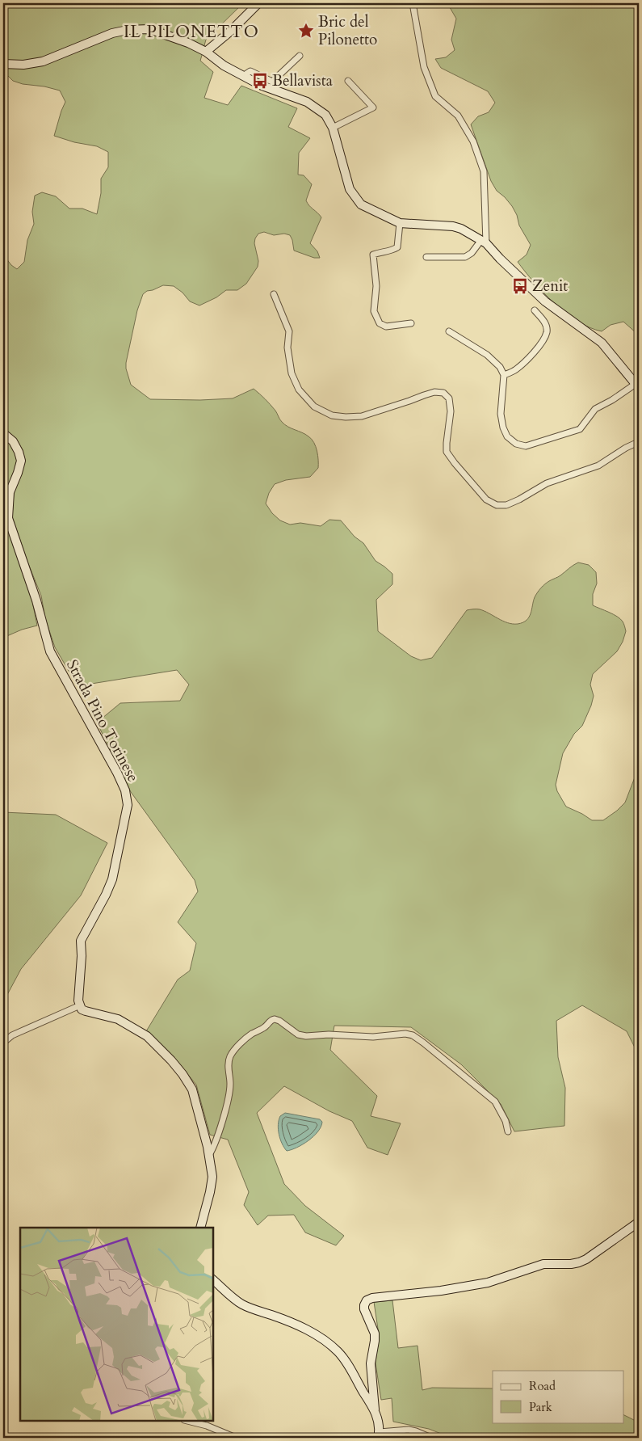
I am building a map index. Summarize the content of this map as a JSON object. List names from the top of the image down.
{
  "streets": {
    "street": ["Strada Pino Torinese"]
  },
  "districts": ["IL PILONETTO"],
  "places": {
    "place": ["Bric del Pilonetto"],
    "bus stop": ["Bellavista", "Zenit"]
  },
  "legend": ["Road", "Park"]
}
